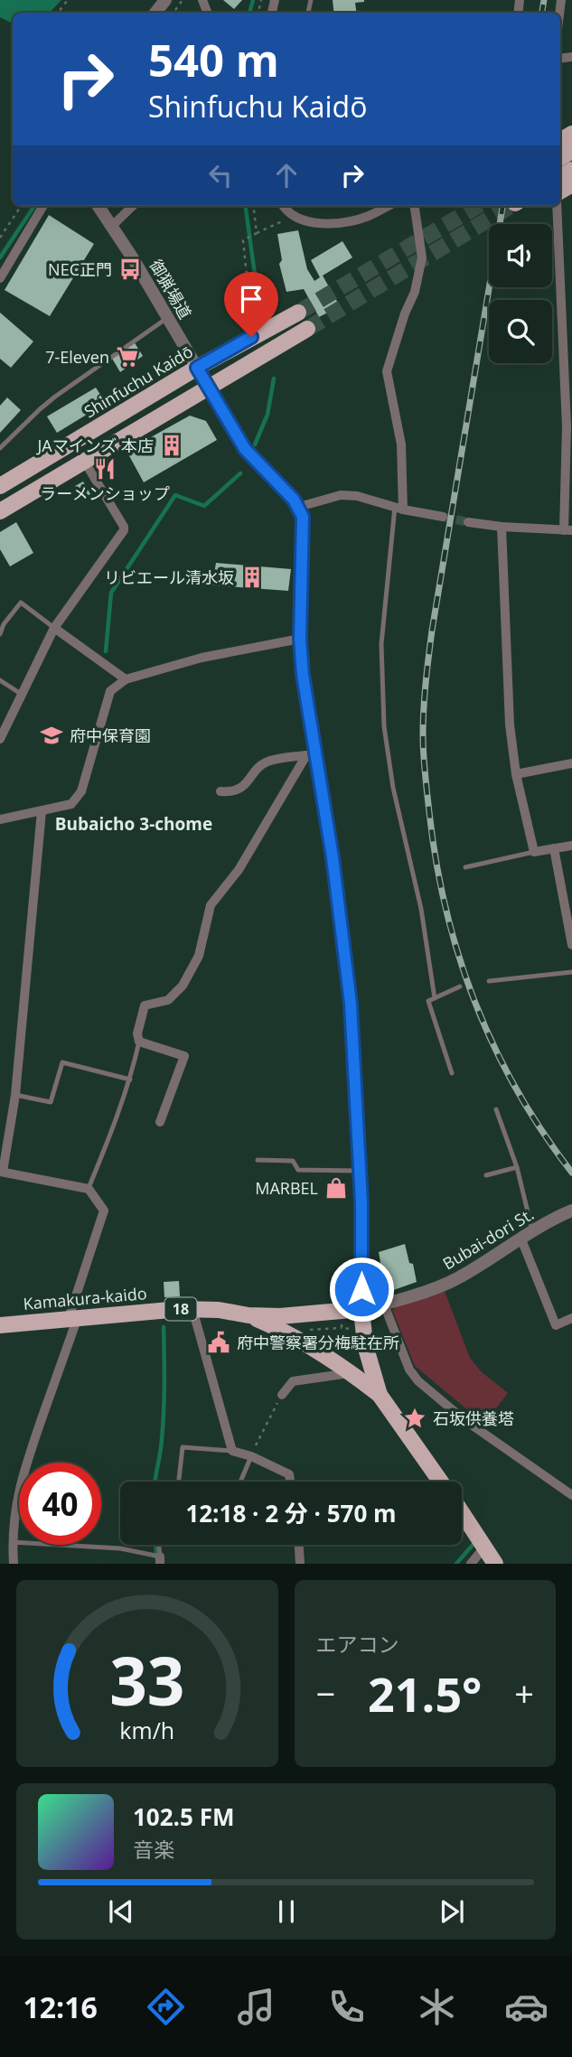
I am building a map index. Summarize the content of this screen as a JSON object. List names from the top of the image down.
{
  "streets": {
    "main road": ["Shinfuchu Kaidō", "Kamakura-kaido", "18"],
    "street": ["御猟場道", "Bubai-dori St."]
  },
  "crossings": [
    ["御猟場道", "Shinfuchu Kaidō"],
    ["Bubai-dori St.", "Kamakura-kaido"],
    ["Bubai-dori St.", "18"],
    ["Kamakura-kaido", "18"]
  ],
  "districts": ["Bubaicho 3-chome"],
  "places": {
    "bus stop": ["NEC正門"],
    "supermarket": ["7-Eleven"],
    "building": ["JAマインズ 本店", "リビエール清水坂"],
    "restaurant": ["ラーメンショップ"],
    "school or university": ["府中保育園"],
    "shop": ["MARBEL"],
    "public building": ["府中警察署分梅駐在所"],
    "place": ["石坂供養塔"]
  },
  "page": {
    "turn": ["540 m", "Shinfuchu Kaidō"],
    "limit": "40",
    "trip": "12:18 · 2 分 · 570 m",
    "tile": "エアコン",
    "heat": ["−", "21.5°", "+"],
    "song": ["102.5 FM", "音楽"],
    "tabs": "12:16",
    "gauge": ["33", "km/h"]
  }
}
